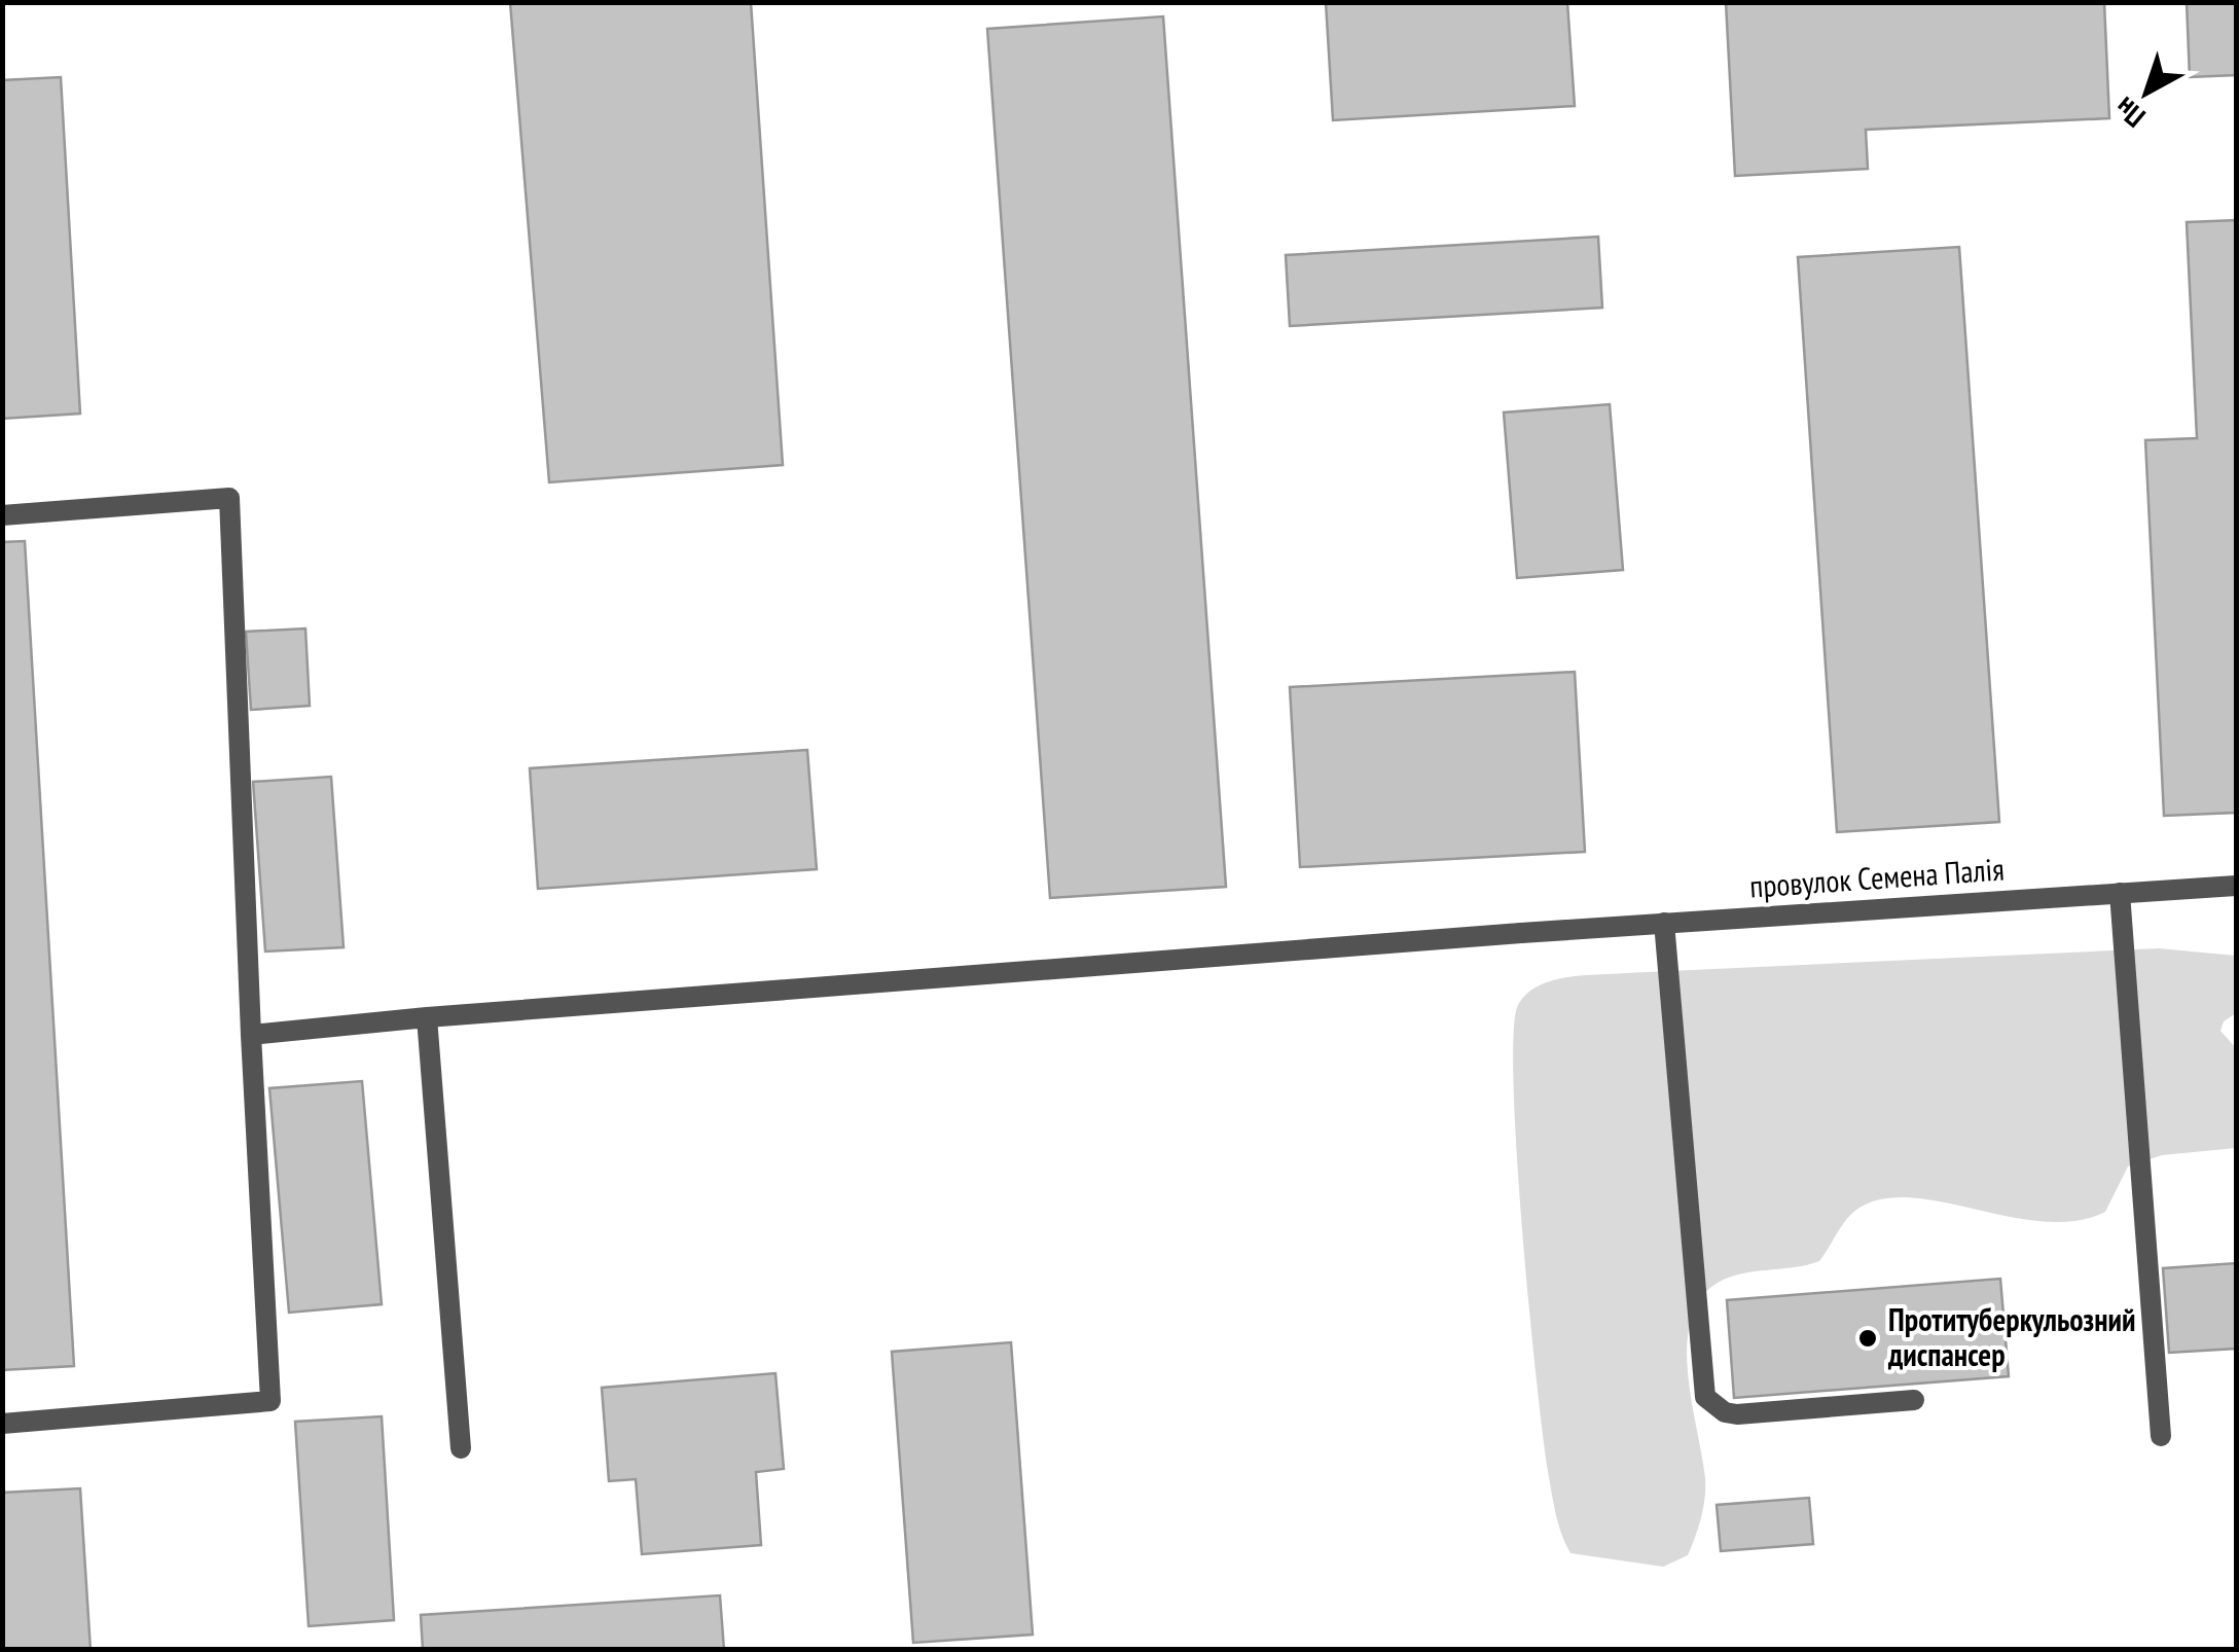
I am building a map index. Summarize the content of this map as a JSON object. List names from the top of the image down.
{
  "streets": {
    "street": ["провулок Семена Палія"]
  },
  "places": ["Протитуберкульозний диспансер"],
  "north": "bottom left"
}
